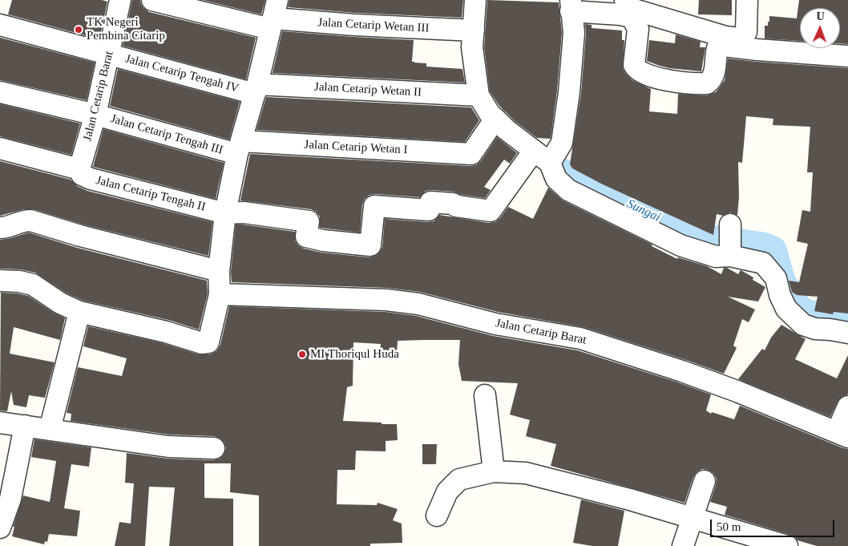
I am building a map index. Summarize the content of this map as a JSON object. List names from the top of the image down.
{
  "streets": {
    "street": [
      "Jalan Cetarip Wetan III",
      "Jalan Cetarip Tengah IV",
      "Jalan Cetarip Wetan II",
      "Jalan Cetarip Barat",
      "Jalan Cetarip Tengah III",
      "Jalan Cetarip Wetan I",
      "Jalan Cetarip Tengah II"
    ]
  },
  "crossings": [
    ["Jalan Cetarip Tengah IV", "Jalan Cetarip Wetan II"],
    ["Jalan Cetarip Tengah IV", "Jalan Cetarip Barat"],
    ["Jalan Cetarip Barat", "Jalan Cetarip Tengah III"],
    ["Jalan Cetarip Barat", "Jalan Cetarip Tengah II"],
    ["Jalan Cetarip Tengah III", "Jalan Cetarip Wetan I"]
  ],
  "water": ["Sungai"],
  "places": ["TK Negeri Pembina Citarip", "MI Thoriqul Huda"],
  "scale_bar": "50 m",
  "north": "top"
}
